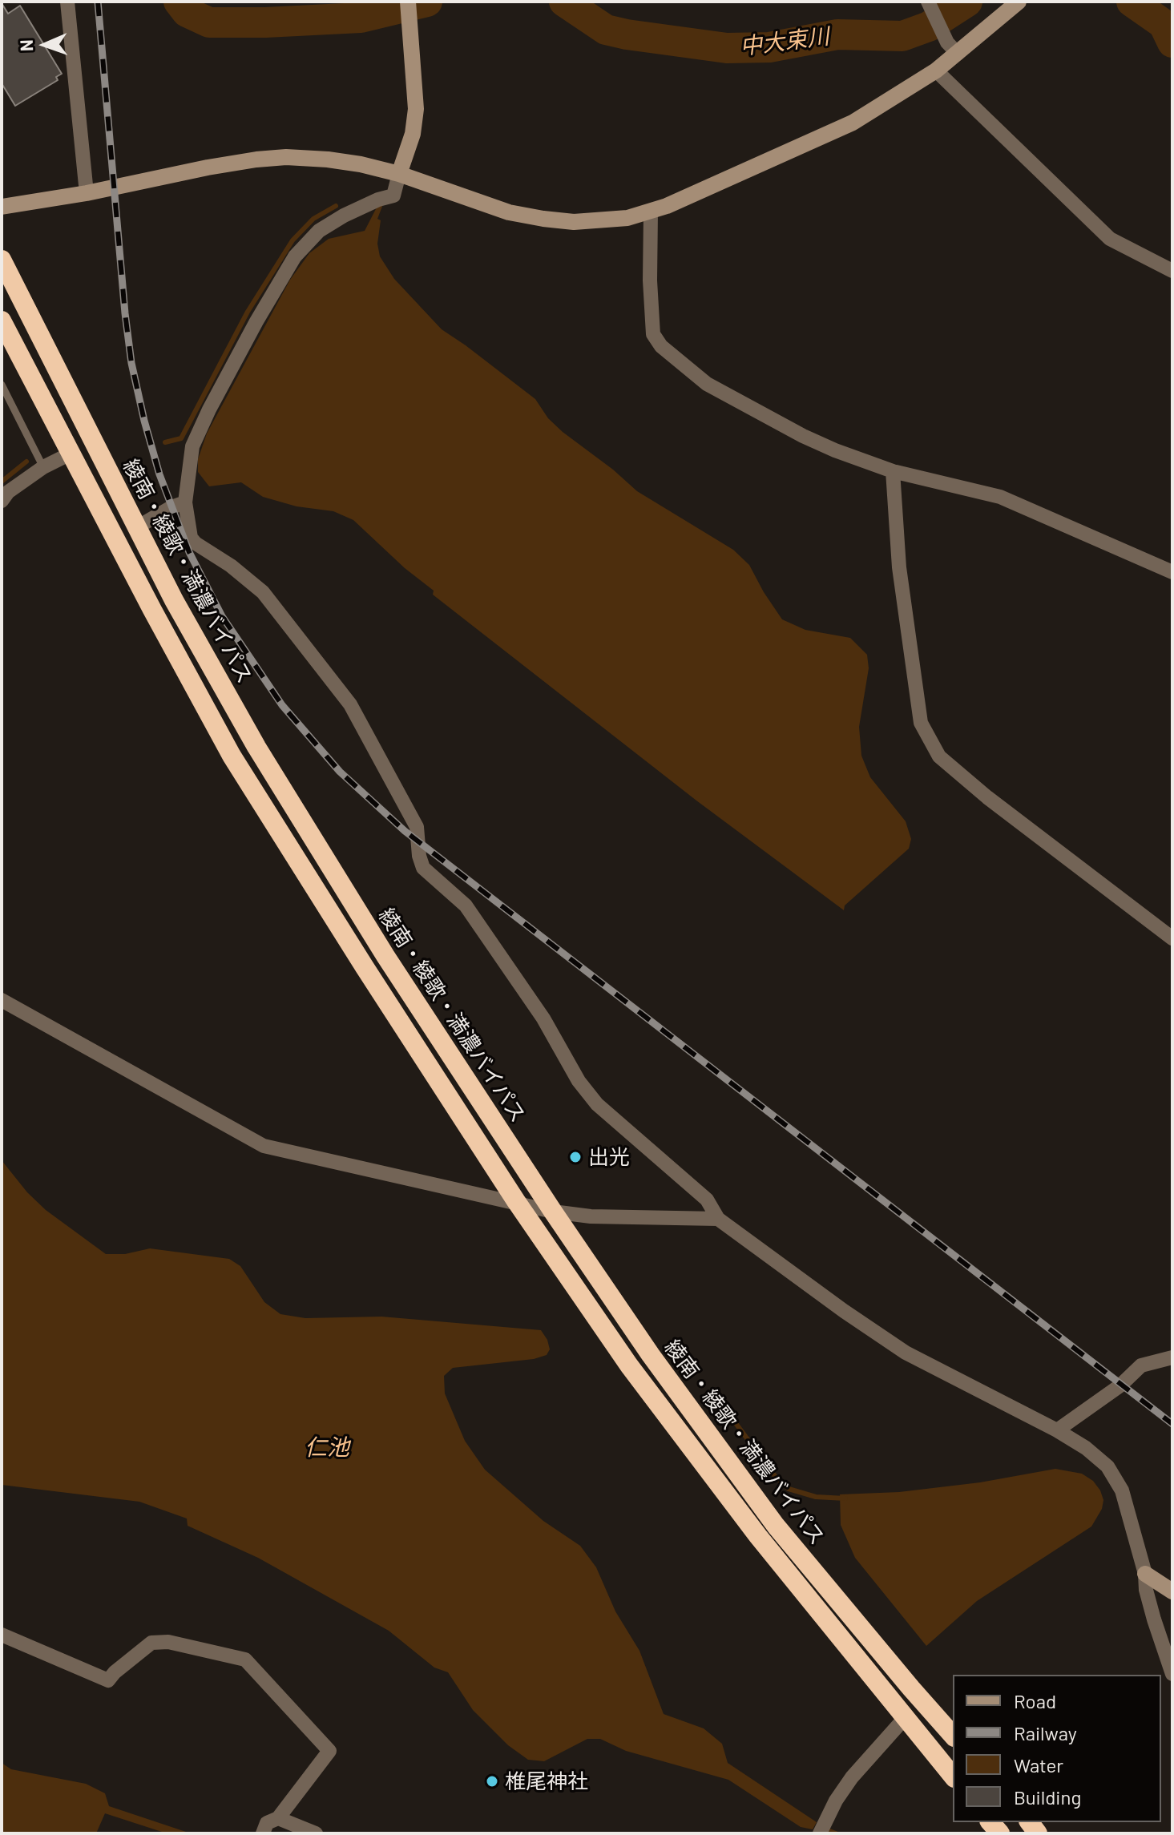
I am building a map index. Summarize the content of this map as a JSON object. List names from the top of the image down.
{
  "streets": {
    "highway": ["綾南・綾歌・満濃バイパス"]
  },
  "water": ["中大束川", "仁池"],
  "places": ["出光", "椎尾神社"],
  "legend": [
    "Road",
    "Railway",
    "Water",
    "Building"
  ],
  "north": "left"
}
